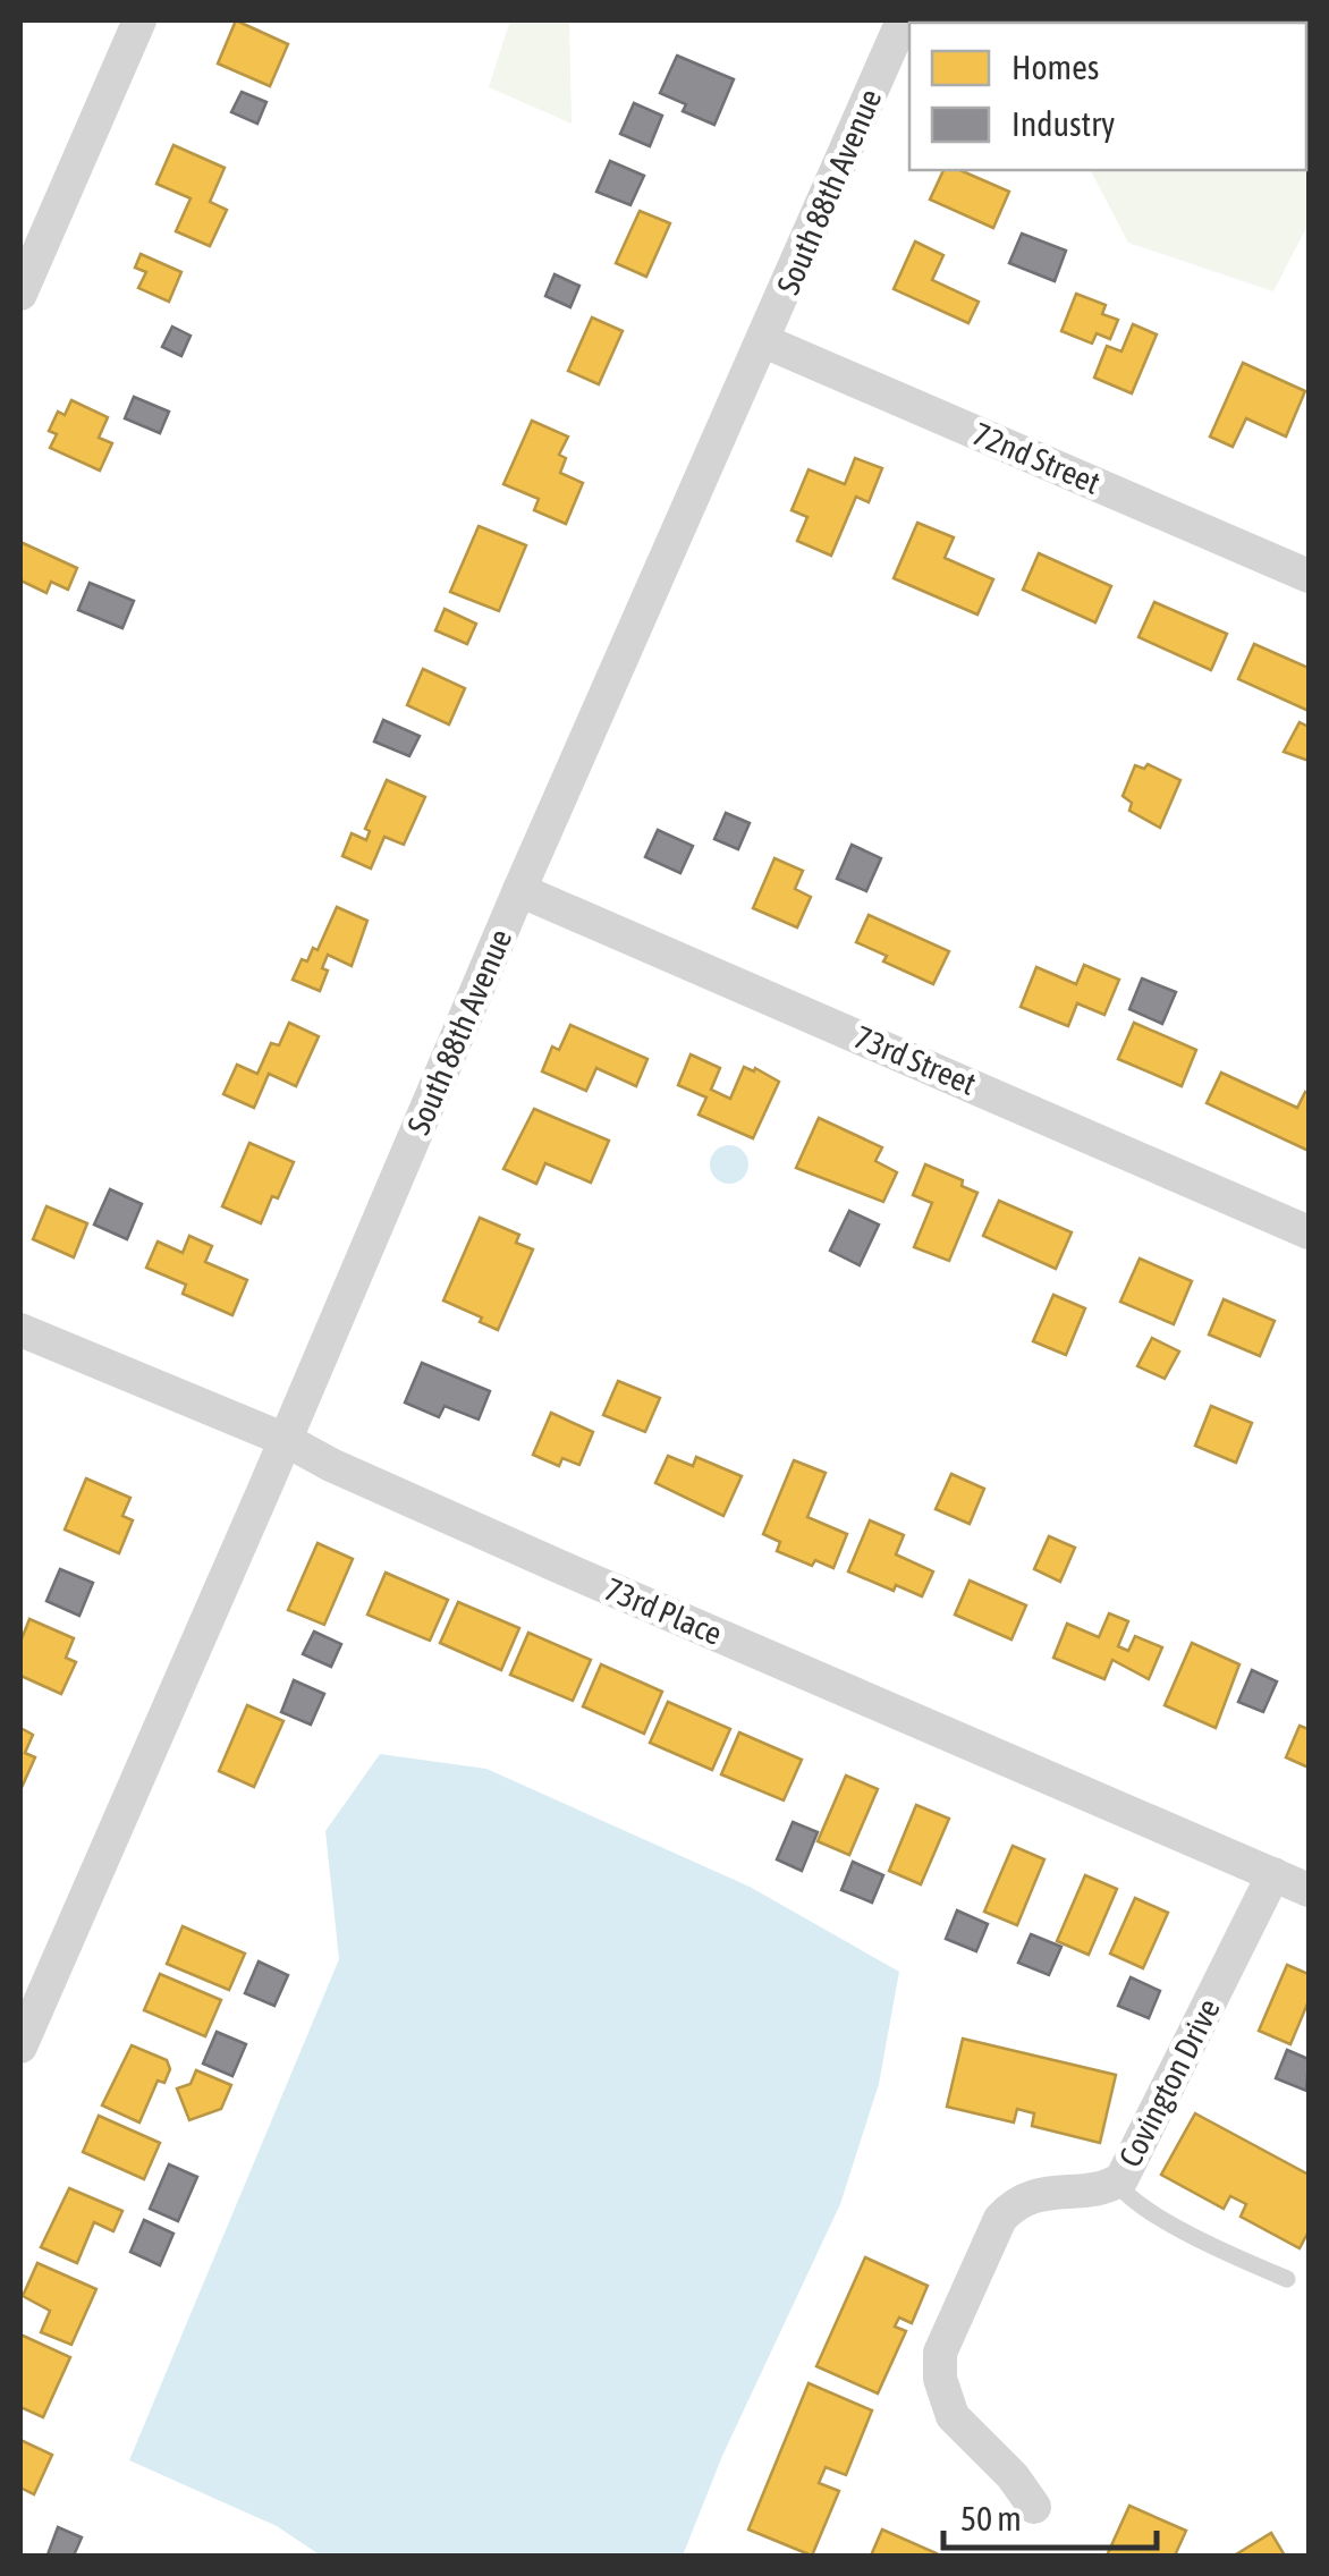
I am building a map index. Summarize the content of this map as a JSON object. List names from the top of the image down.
{
  "streets": {
    "street": [
      "South 88th Avenue",
      "72nd Street",
      "73rd Street",
      "73rd Place",
      "Covington Drive"
    ]
  },
  "crossings": [
    ["South 88th Avenue", "72nd Street"],
    ["South 88th Avenue", "73rd Street"],
    ["South 88th Avenue", "73rd Place"],
    ["73rd Place", "Covington Drive"]
  ],
  "legend": ["Homes", "Industry"],
  "scale_bar": "50 m"
}
